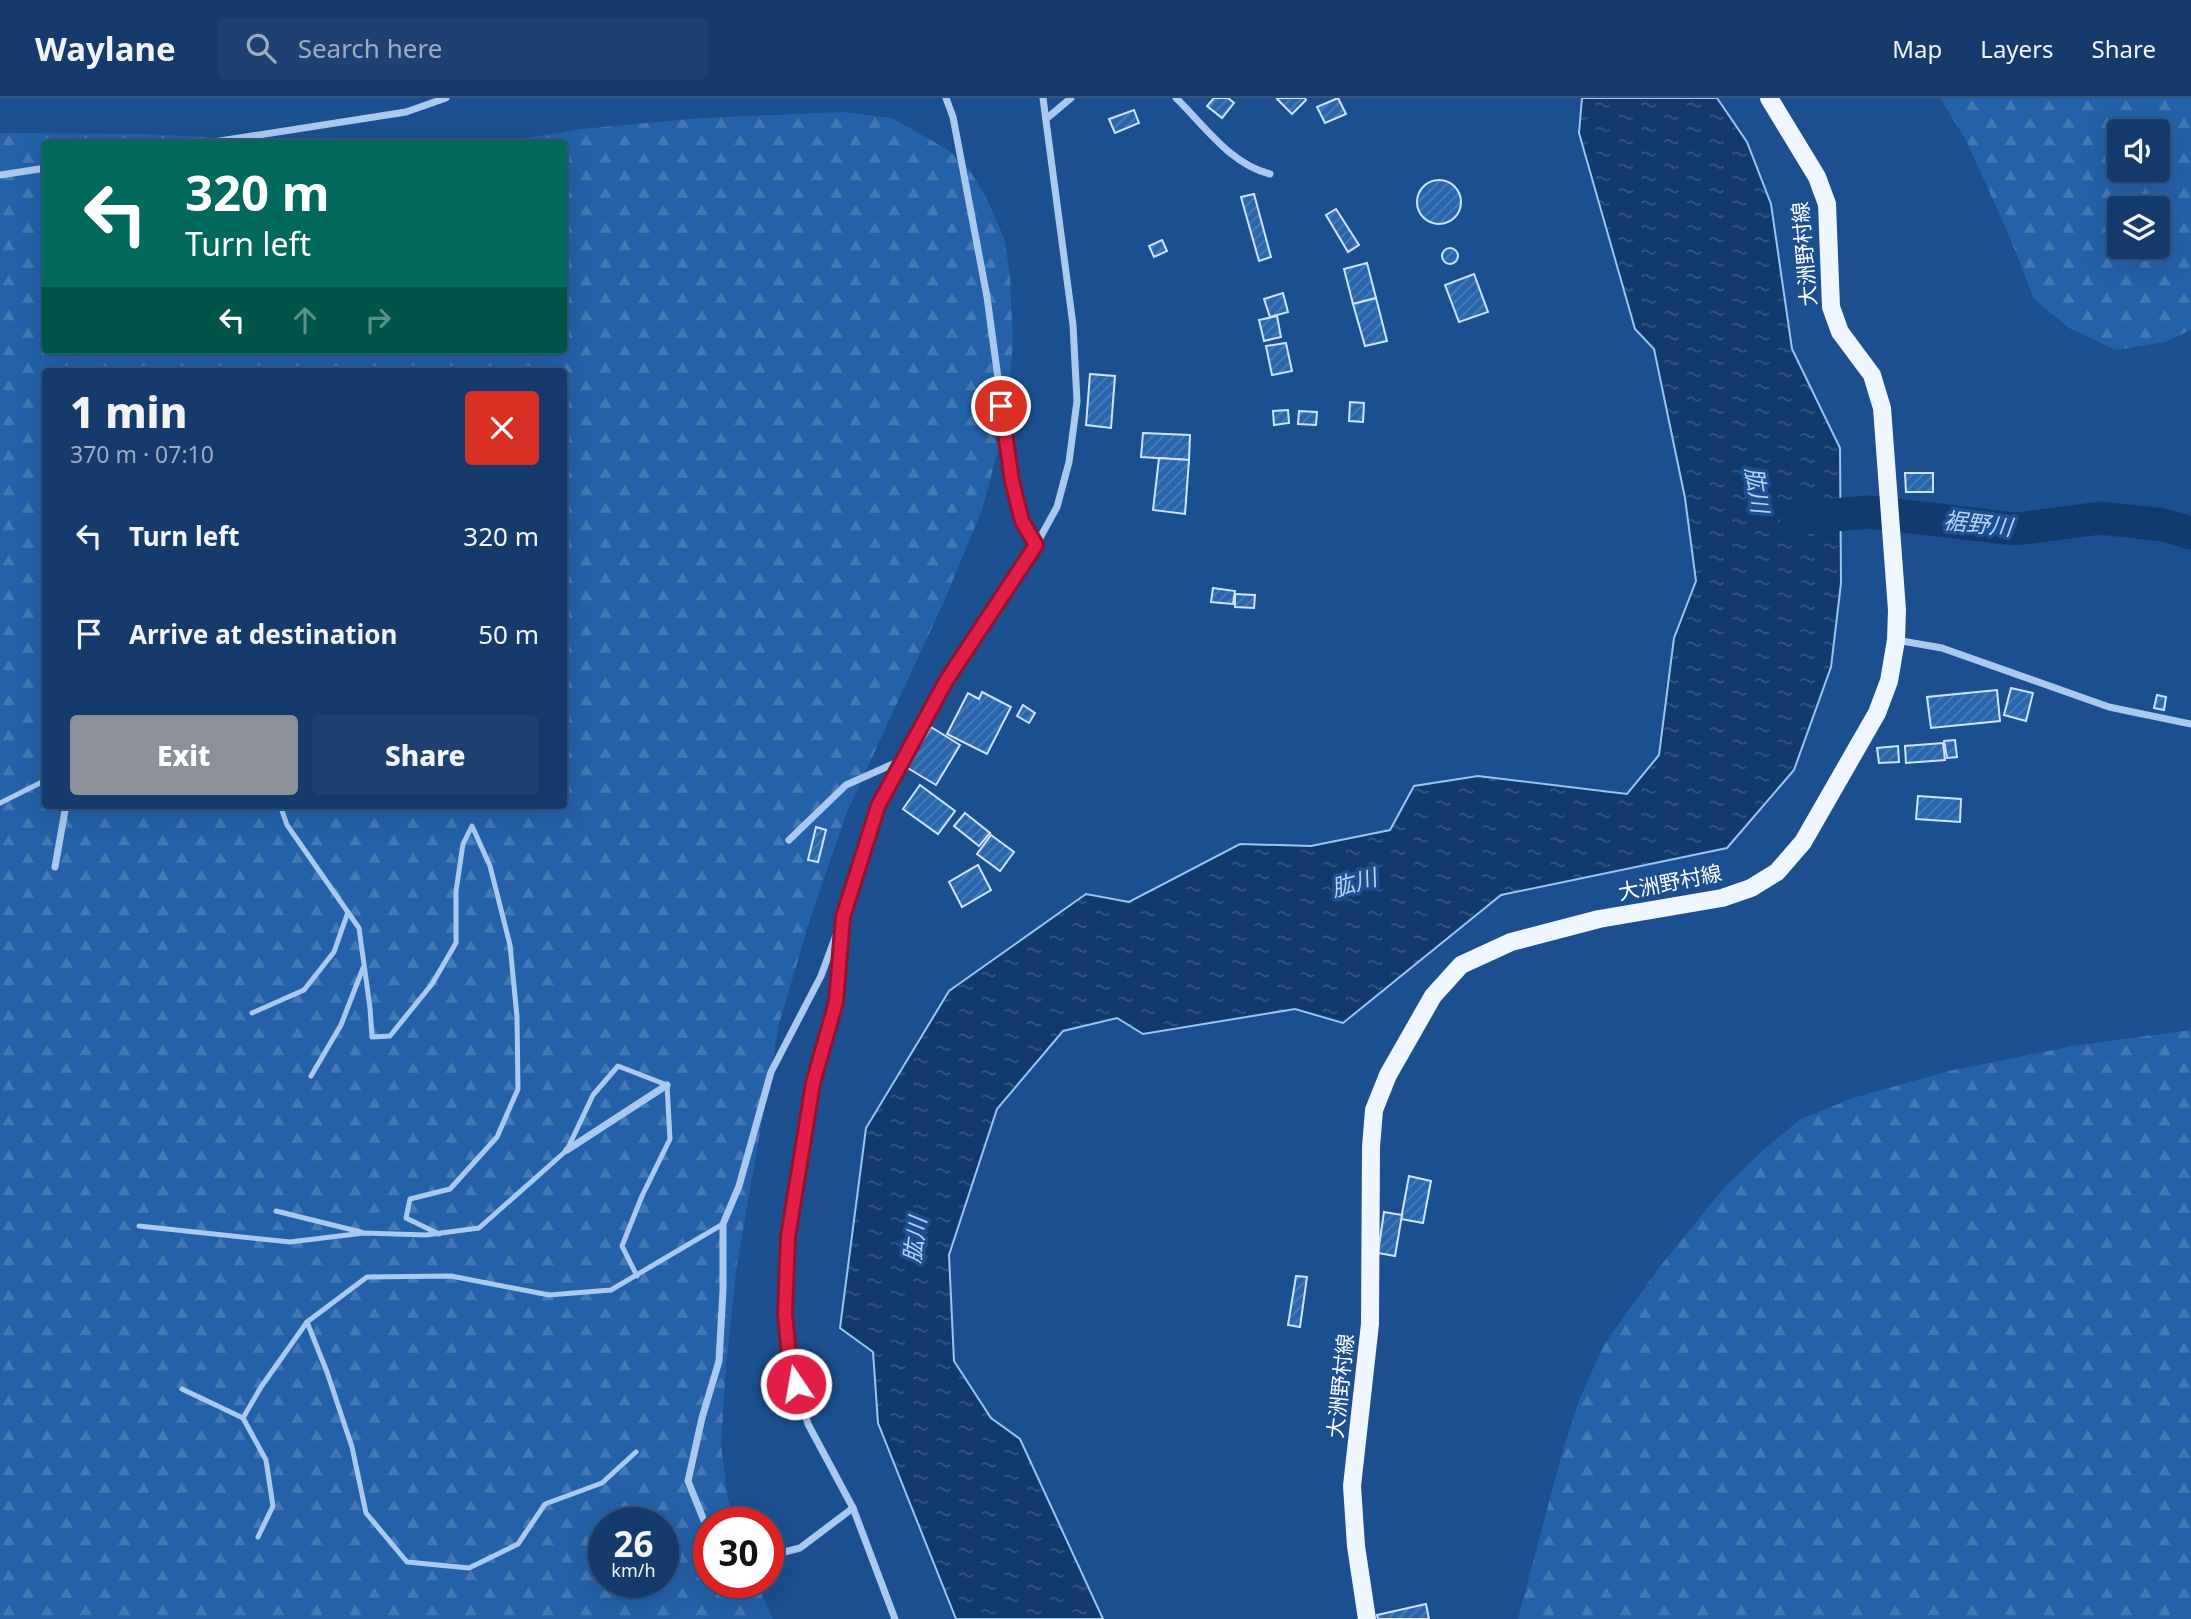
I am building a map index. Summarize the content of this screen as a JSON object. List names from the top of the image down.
{
  "streets": {
    "main road": ["大洲野村線"]
  },
  "water": ["肱川", "裾野川"],
  "page": {
    "header": "Waylane",
    "search": "Search here",
    "nav": ["Map", "Layers", "Share"],
    "turn": ["320 m", "Turn left"],
    "heading": ["1 min", "370 m · 07:10"],
    "list": [
      {
        "name": "Turn left",
        "value": "320 m"
      },
      {
        "name": "Arrive at destination",
        "value": "50 m"
      }
    ],
    "buttons": ["Exit", "Share"],
    "speed": "26 km/h",
    "limit": "30"
  }
}
